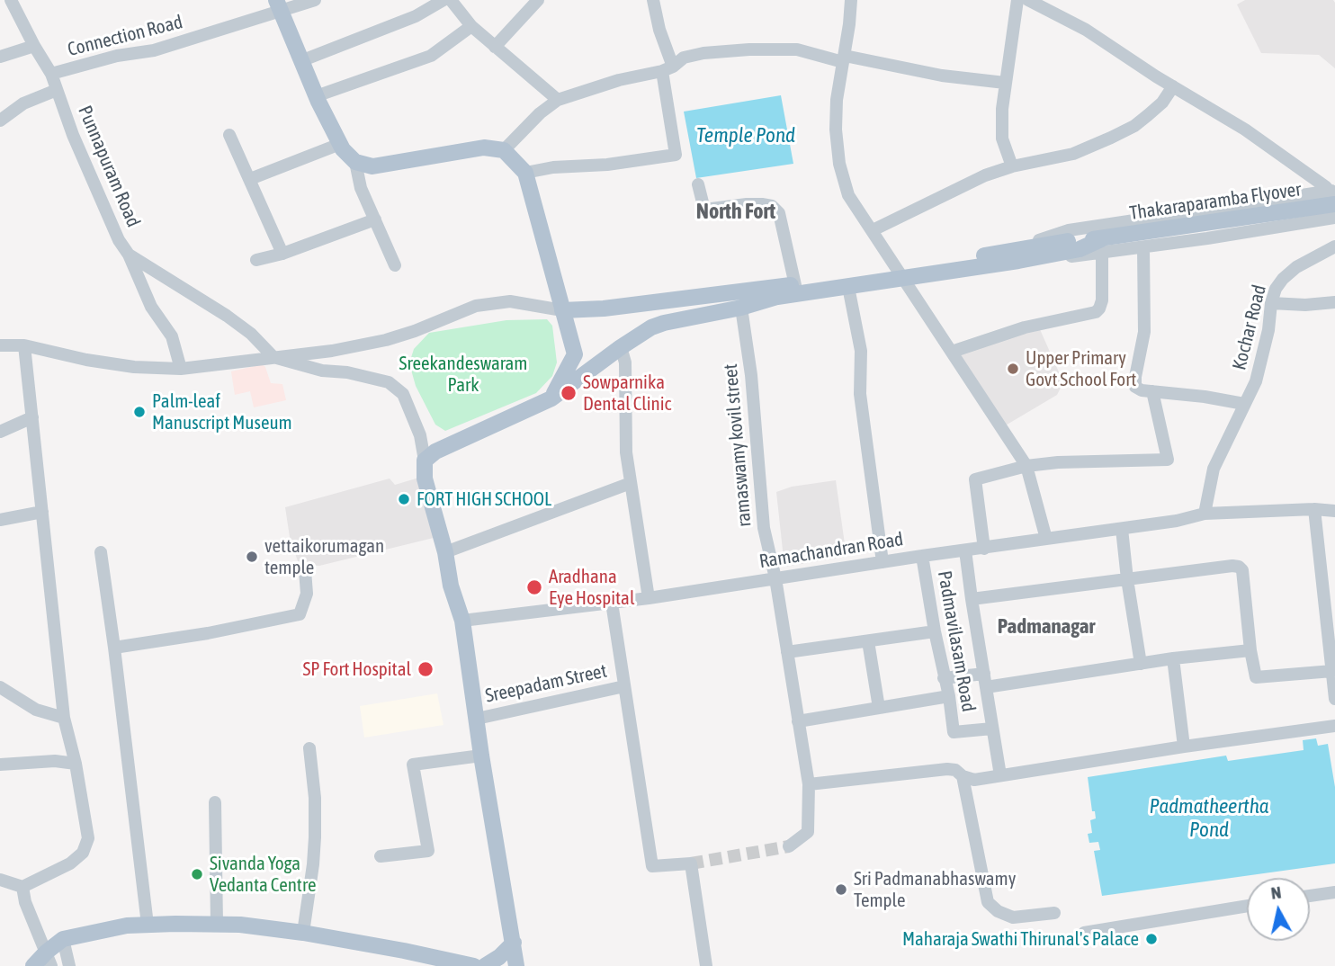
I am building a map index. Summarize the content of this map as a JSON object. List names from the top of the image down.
{
  "streets": {
    "main road": ["Thakaraparamba Flyover"],
    "street": [
      "Connection Road",
      "Punnapuram Road",
      "Kochar Road",
      "ramaswamy kovil street",
      "Ramachandran Road",
      "Padmavilasam Road",
      "Sreepadam Street"
    ]
  },
  "crossings": [
    ["Connection Road", "Punnapuram Road"],
    ["Kochar Road", "Ramachandran Road"],
    ["ramaswamy kovil street", "Ramachandran Road"],
    ["Ramachandran Road", "Padmavilasam Road"]
  ],
  "districts": ["North Fort", "Padmanagar"],
  "water": ["Temple Pond", "Padmatheertha Pond"],
  "parks": ["Sreekandeswaram Park"],
  "places": [
    "Upper Primary Govt School Fort",
    "Sowparnika Dental Clinic",
    "Palm-leaf Manuscript Museum",
    "FORT HIGH SCHOOL",
    "vettaikorumagan temple",
    "Aradhana Eye Hospital",
    "SP Fort Hospital",
    "Sivanda Yoga Vedanta Centre",
    "Sri Padmanabhaswamy Temple",
    "Maharaja Swathi Thirunal's Palace"
  ],
  "north": "top"
}
